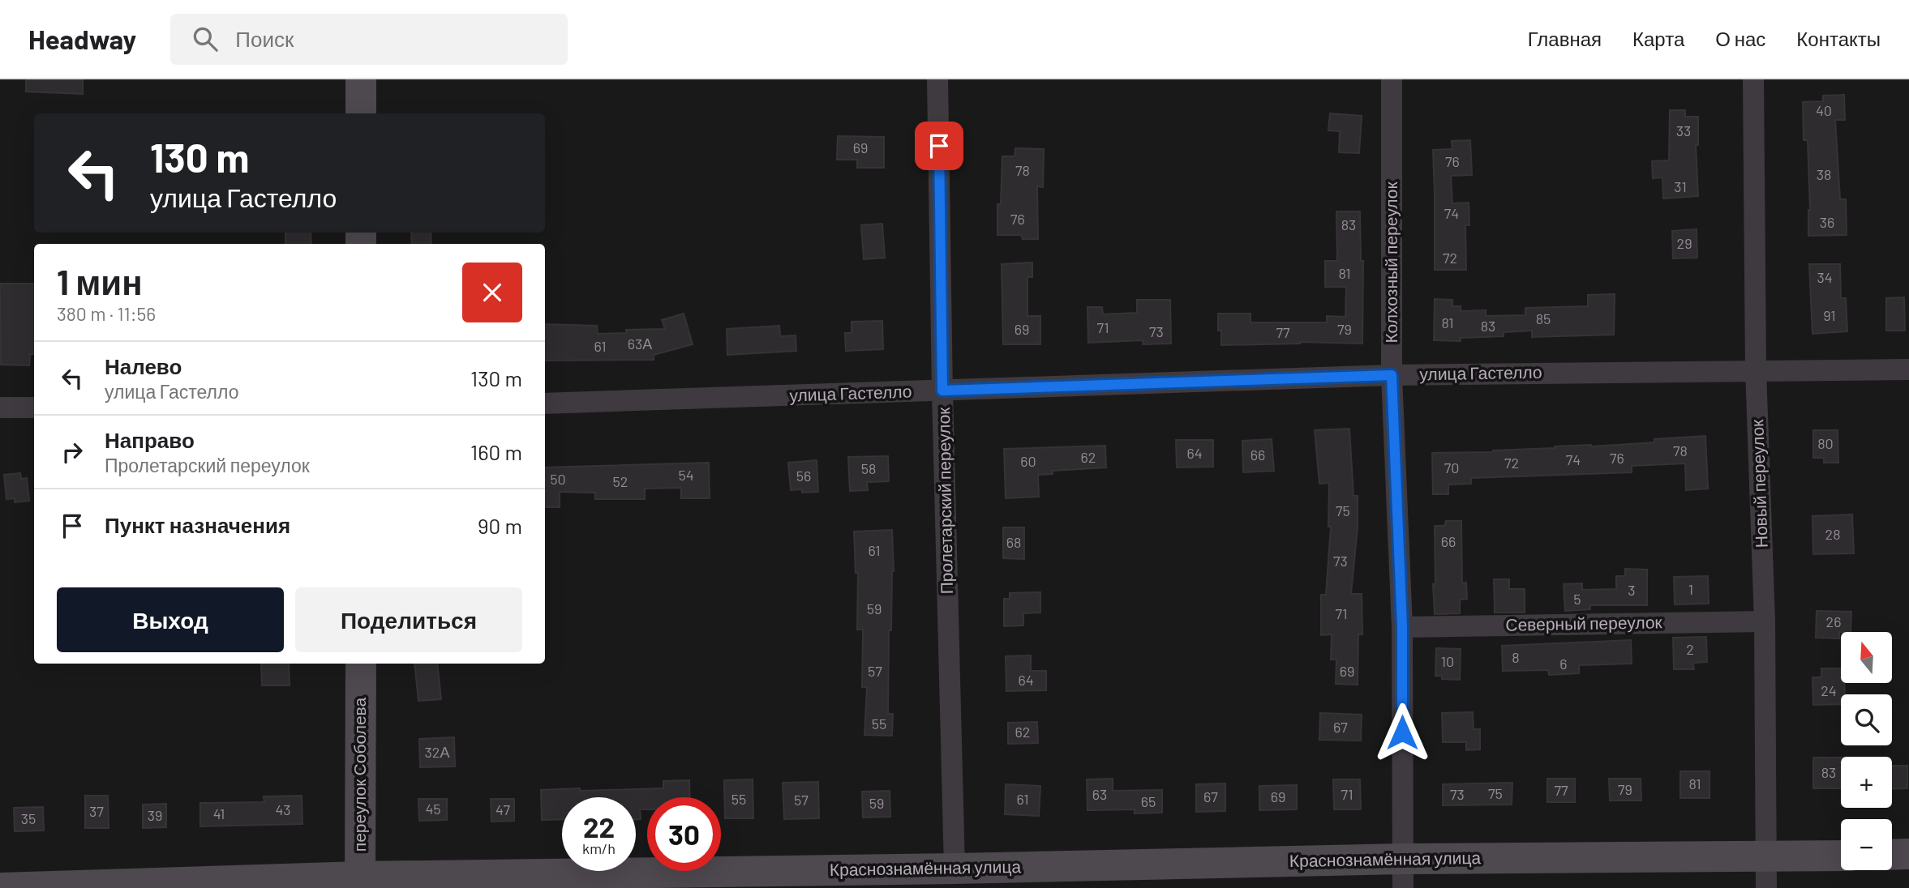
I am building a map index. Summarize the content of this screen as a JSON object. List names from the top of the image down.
{
  "streets": {
    "main road": ["переулок Соболева", "Краснознамённая улица"],
    "street": [
      "Колхозный переулок",
      "улица Гастелло",
      "Новый переулок",
      "Пролетарский переулок",
      "Северный переулок"
    ]
  },
  "crossings": [
    ["Колхозный переулок", "улица Гастелло"],
    ["Колхозный переулок", "Северный переулок"],
    ["Колхозный переулок", "Краснознамённая улица"],
    ["улица Гастелло", "Новый переулок"],
    ["улица Гастелло", "Пролетарский переулок"],
    ["Новый переулок", "Северный переулок"],
    ["Новый переулок", "Краснознамённая улица"],
    ["Пролетарский переулок", "Краснознамённая улица"],
    ["переулок Соболева", "Краснознамённая улица"]
  ],
  "house_numbers": [
    "40",
    "33",
    "69",
    "76",
    "78",
    "38",
    "31",
    "74",
    "76",
    "36",
    "83",
    "29",
    "72",
    "81",
    "34",
    "91",
    "85",
    "81",
    "83",
    "71",
    "69",
    "79",
    "73",
    "77",
    "63А",
    "61",
    "80",
    "78",
    "64",
    "66",
    "62",
    "76",
    "74",
    "60",
    "72",
    "70",
    "58",
    "54",
    "56",
    "50",
    "52",
    "75",
    "28",
    "66",
    "68",
    "61",
    "73",
    "1",
    "3",
    "5",
    "59",
    "71",
    "26",
    "2",
    "8",
    "10",
    "6",
    "57",
    "69",
    "64",
    "24",
    "55",
    "67",
    "62",
    "32А",
    "83",
    "81",
    "79",
    "77",
    "75",
    "63",
    "71",
    "73",
    "67",
    "69",
    "55",
    "61",
    "57",
    "65",
    "59",
    "45",
    "43",
    "47",
    "37",
    "41",
    "39",
    "35"
  ],
  "north": "top",
  "page": {
    "header": "Headway",
    "search": "Поиск",
    "nav": [
      "Главная",
      "Карта",
      "О нас",
      "Контакты"
    ],
    "turn": ["130 m", "улица Гастелло"],
    "heading": ["1 мин", "380 m · 11:56"],
    "list": [
      {
        "name": "Налево",
        "note": "улица Гастелло",
        "value": "130 m"
      },
      {
        "name": "Направо",
        "note": "Пролетарский переулок",
        "value": "160 m"
      },
      {
        "name": "Пункт назначения",
        "value": "90 m"
      }
    ],
    "buttons": ["Выход", "Поделиться"],
    "map_buttons": ["+", "−"],
    "speed": "22 km/h",
    "limit": "30"
  }
}
